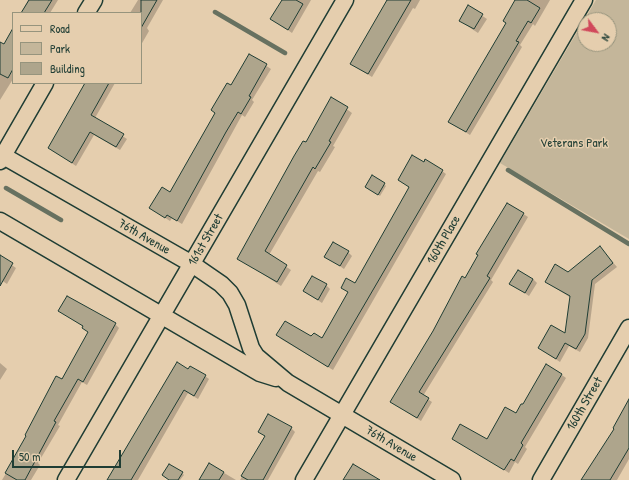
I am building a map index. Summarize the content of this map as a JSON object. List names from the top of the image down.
{
  "streets": {
    "street": [
      "76th Avenue",
      "161st Street",
      "160th Place",
      "160th Street"
    ]
  },
  "crossings": [
    ["76th Avenue", "161st Street"],
    ["76th Avenue", "160th Place"]
  ],
  "parks": ["Veterans Park"],
  "legend": ["Road", "Park", "Building"],
  "scale_bar": "50 m",
  "north": "bottom right"
}
